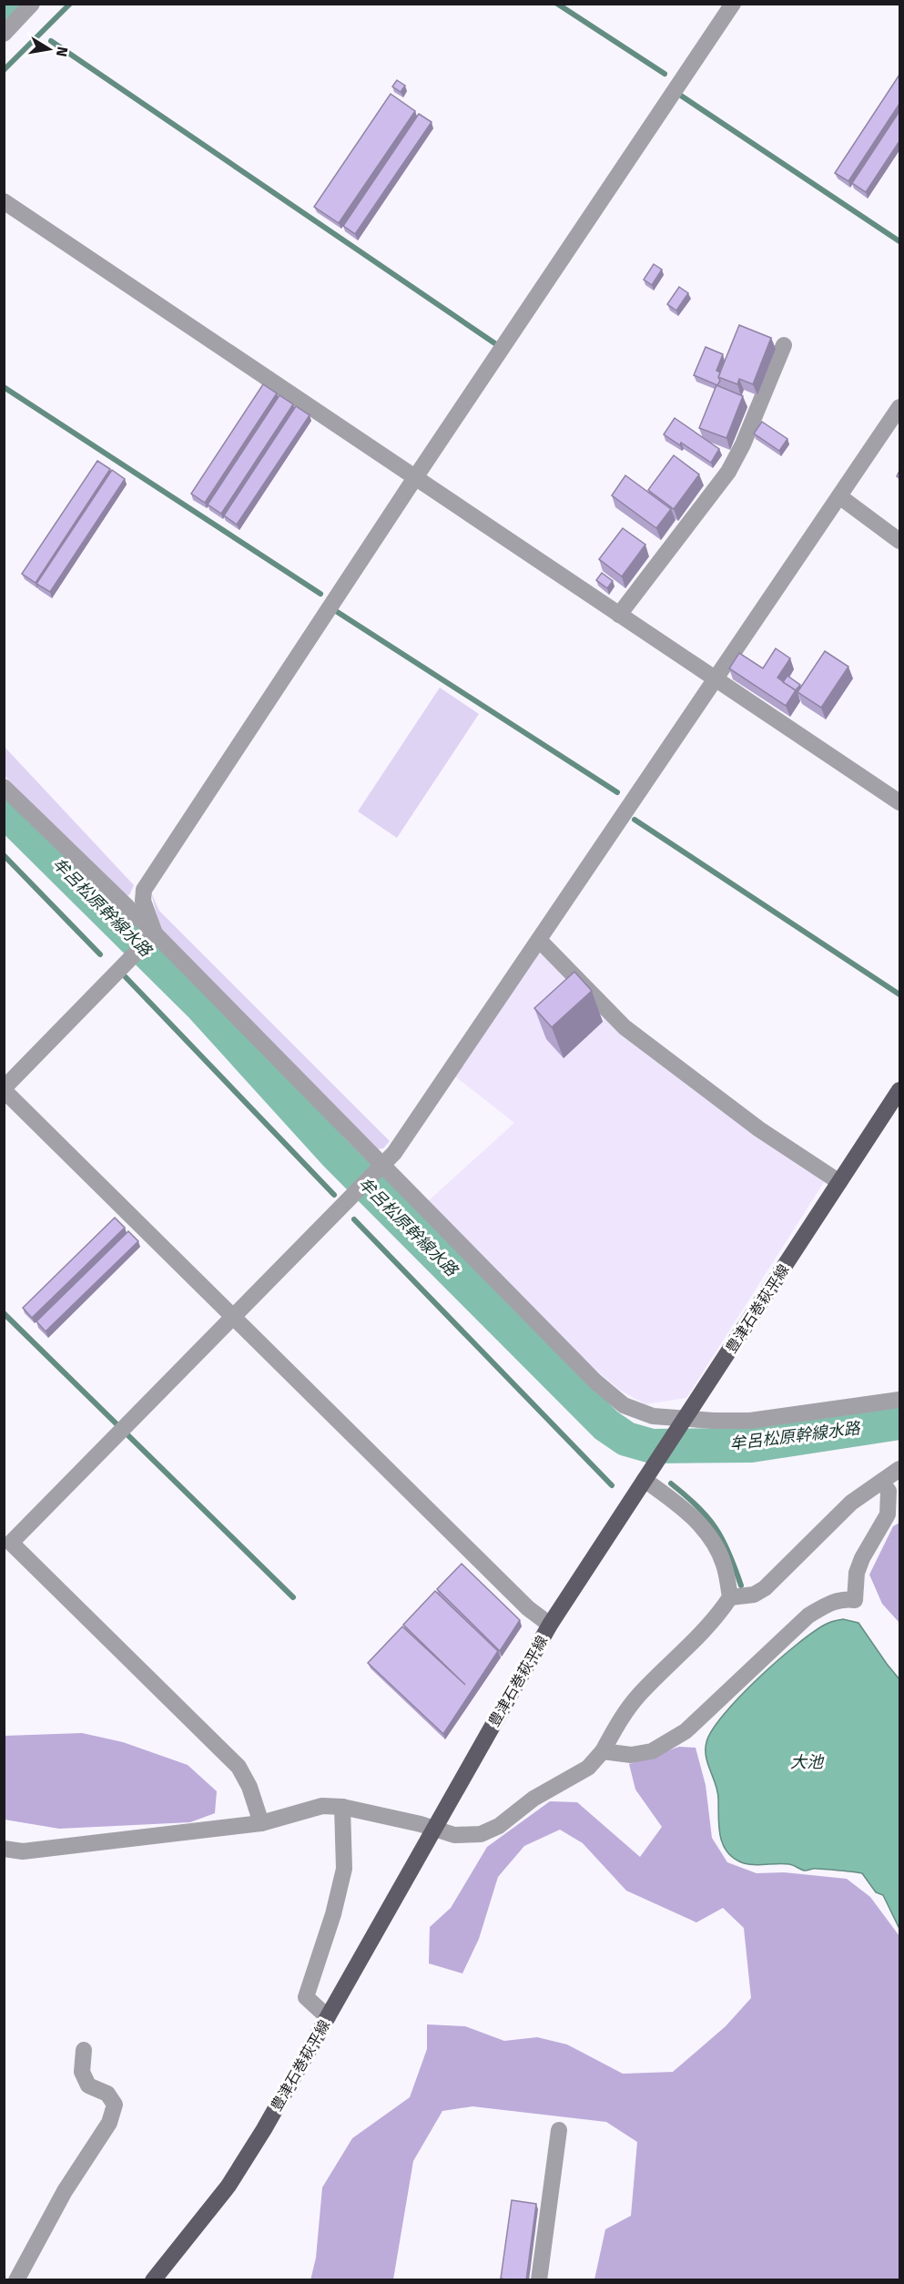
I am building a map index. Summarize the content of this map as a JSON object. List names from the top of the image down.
{
  "streets": {
    "main road": ["豊津石巻萩平線"]
  },
  "water": ["牟呂松原幹線水路", "大池"],
  "north": "right"
}
